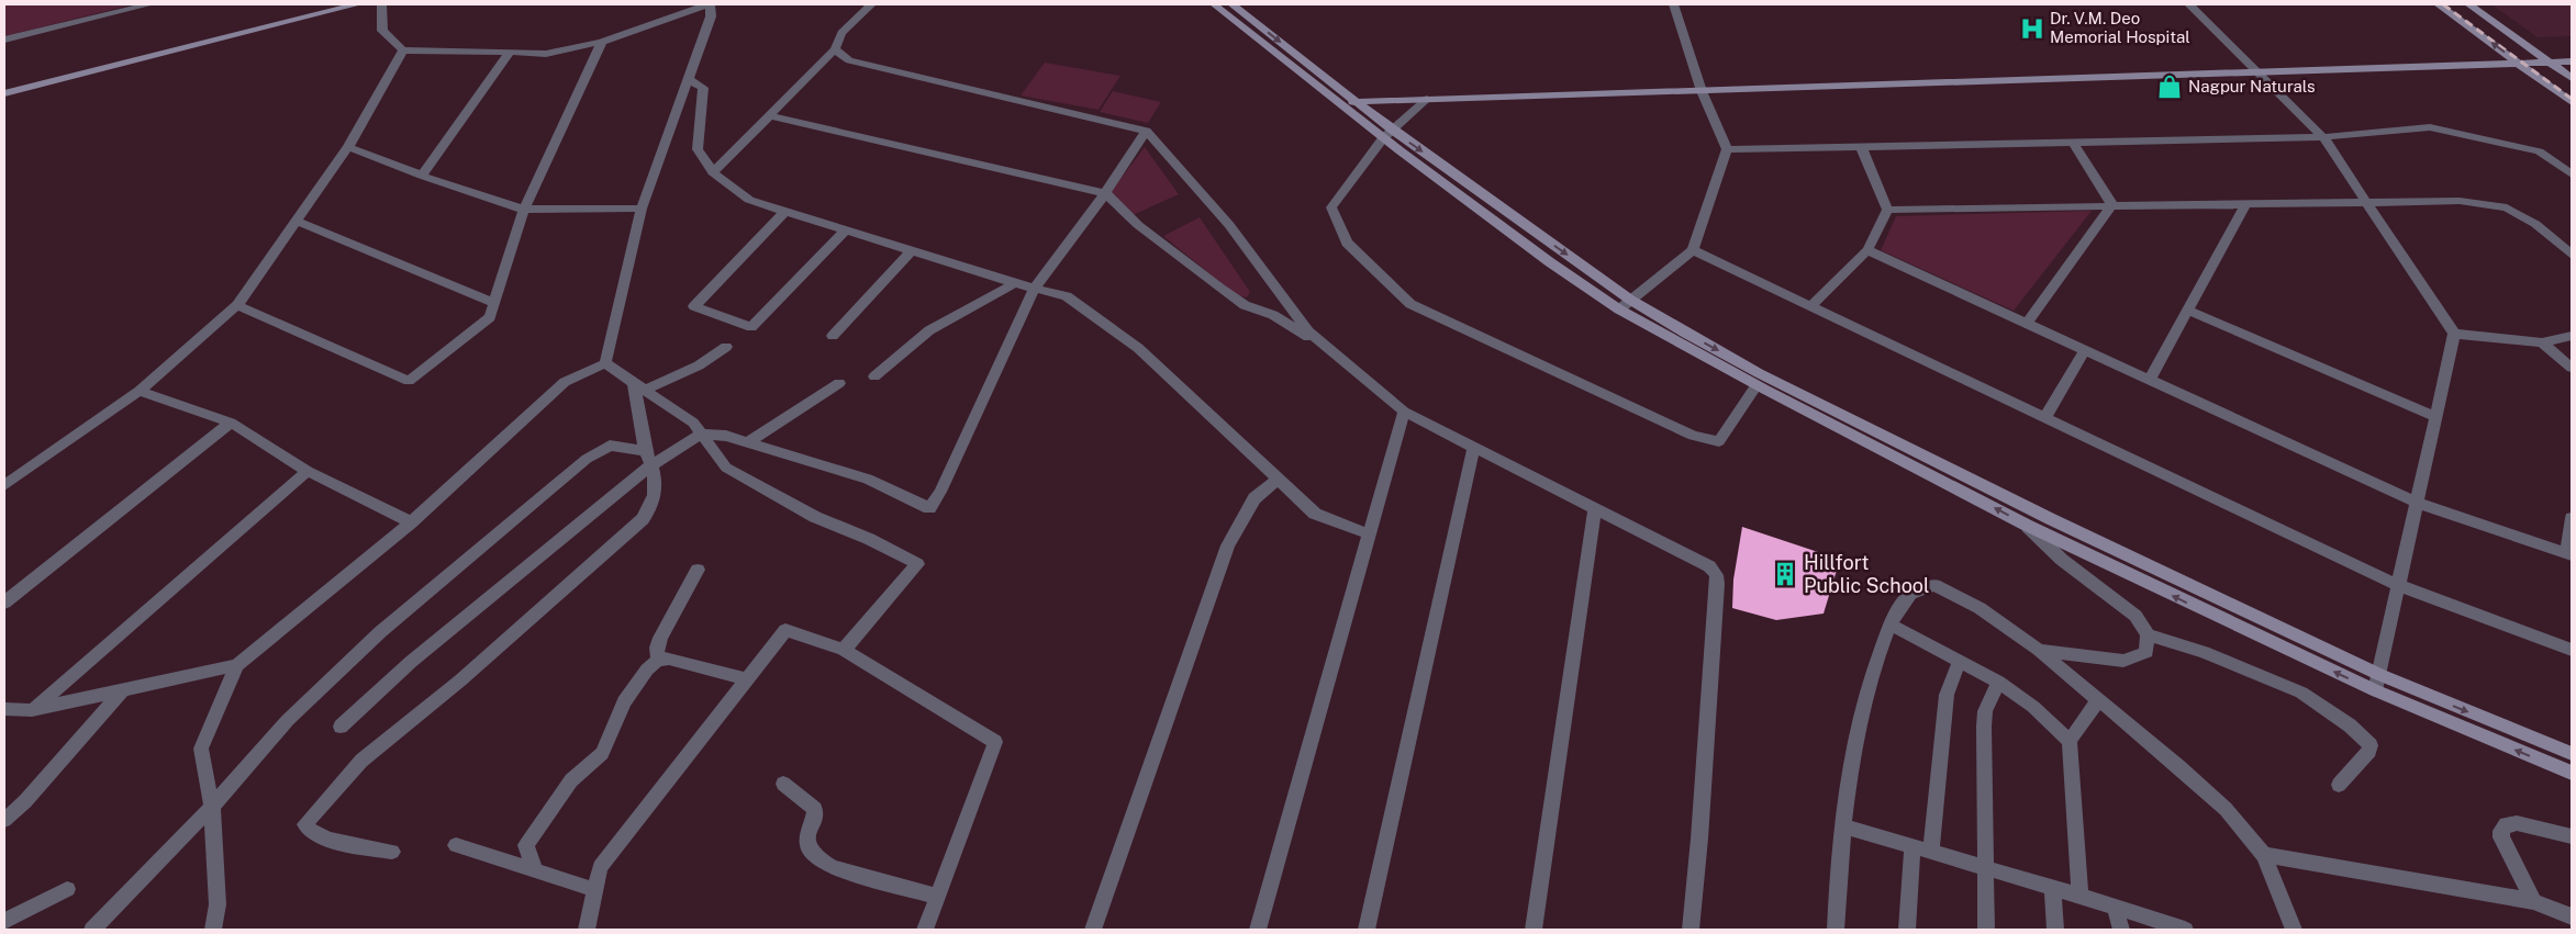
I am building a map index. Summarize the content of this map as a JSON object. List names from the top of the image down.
{
  "places": {
    "hospital": ["Dr. V.M. Deo Memorial Hospital"],
    "shop": ["Nagpur Naturals"],
    "building": ["Hillfort Public School"]
  }
}
